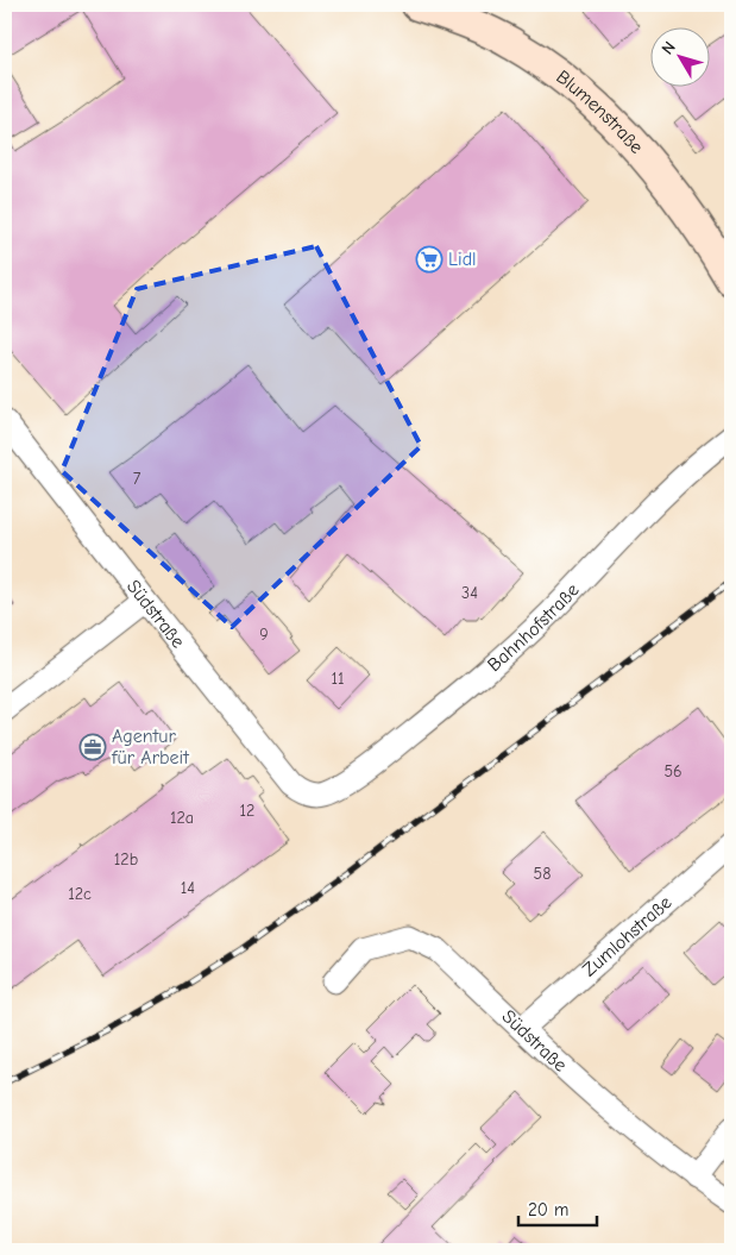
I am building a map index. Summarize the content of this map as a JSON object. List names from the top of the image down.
{
  "streets": {
    "street": [
      "Blumenstraße",
      "Südstraße",
      "Bahnhofstraße",
      "Zumlohstraße"
    ]
  },
  "crossings": [
    ["Südstraße", "Bahnhofstraße"],
    ["Südstraße", "Zumlohstraße"]
  ],
  "places": {
    "supermarket": ["Lidl"],
    "office": ["Agentur für Arbeit"]
  },
  "house_numbers": [
    "7",
    "34",
    "9",
    "11",
    "56",
    "12",
    "12a",
    "12b",
    "58",
    "14",
    "12c"
  ],
  "scale_bar": "20 m",
  "north": "top left"
}
